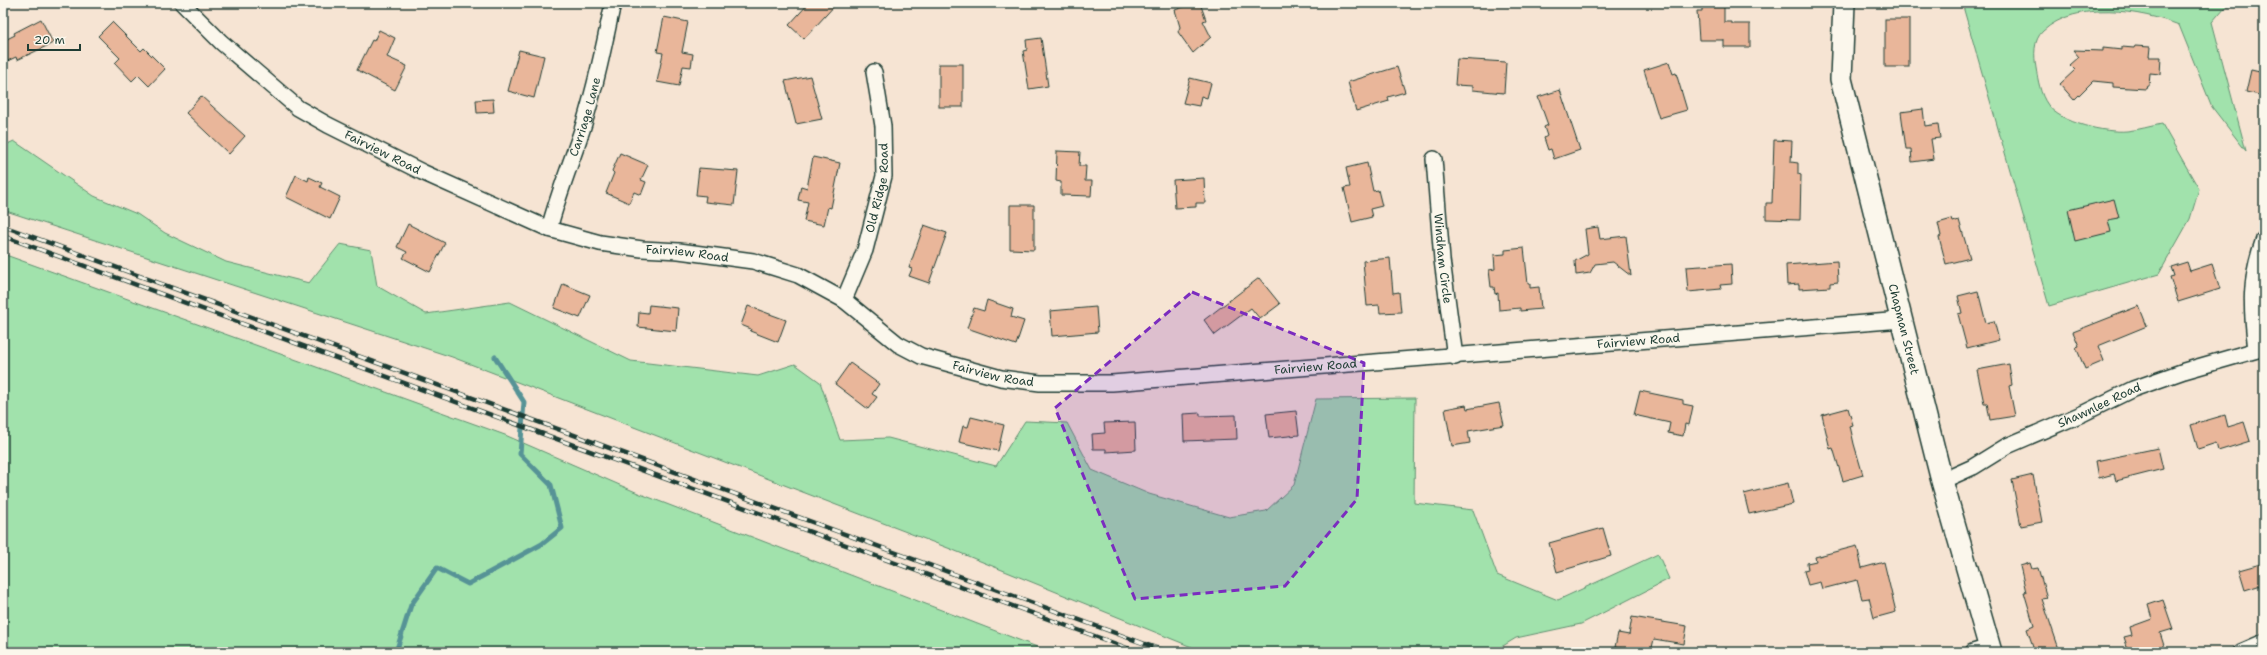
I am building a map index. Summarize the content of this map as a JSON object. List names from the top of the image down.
{
  "streets": {
    "street": [
      "Carriage Lane",
      "Fairview Road",
      "Old Ridge Road",
      "Windham Circle",
      "Chapman Street",
      "Shawnlee Road"
    ]
  },
  "crossings": [
    ["Carriage Lane", "Fairview Road"],
    ["Fairview Road", "Old Ridge Road"],
    ["Fairview Road", "Windham Circle"],
    ["Fairview Road", "Chapman Street"],
    ["Chapman Street", "Shawnlee Road"]
  ],
  "scale_bar": "20 m"
}
